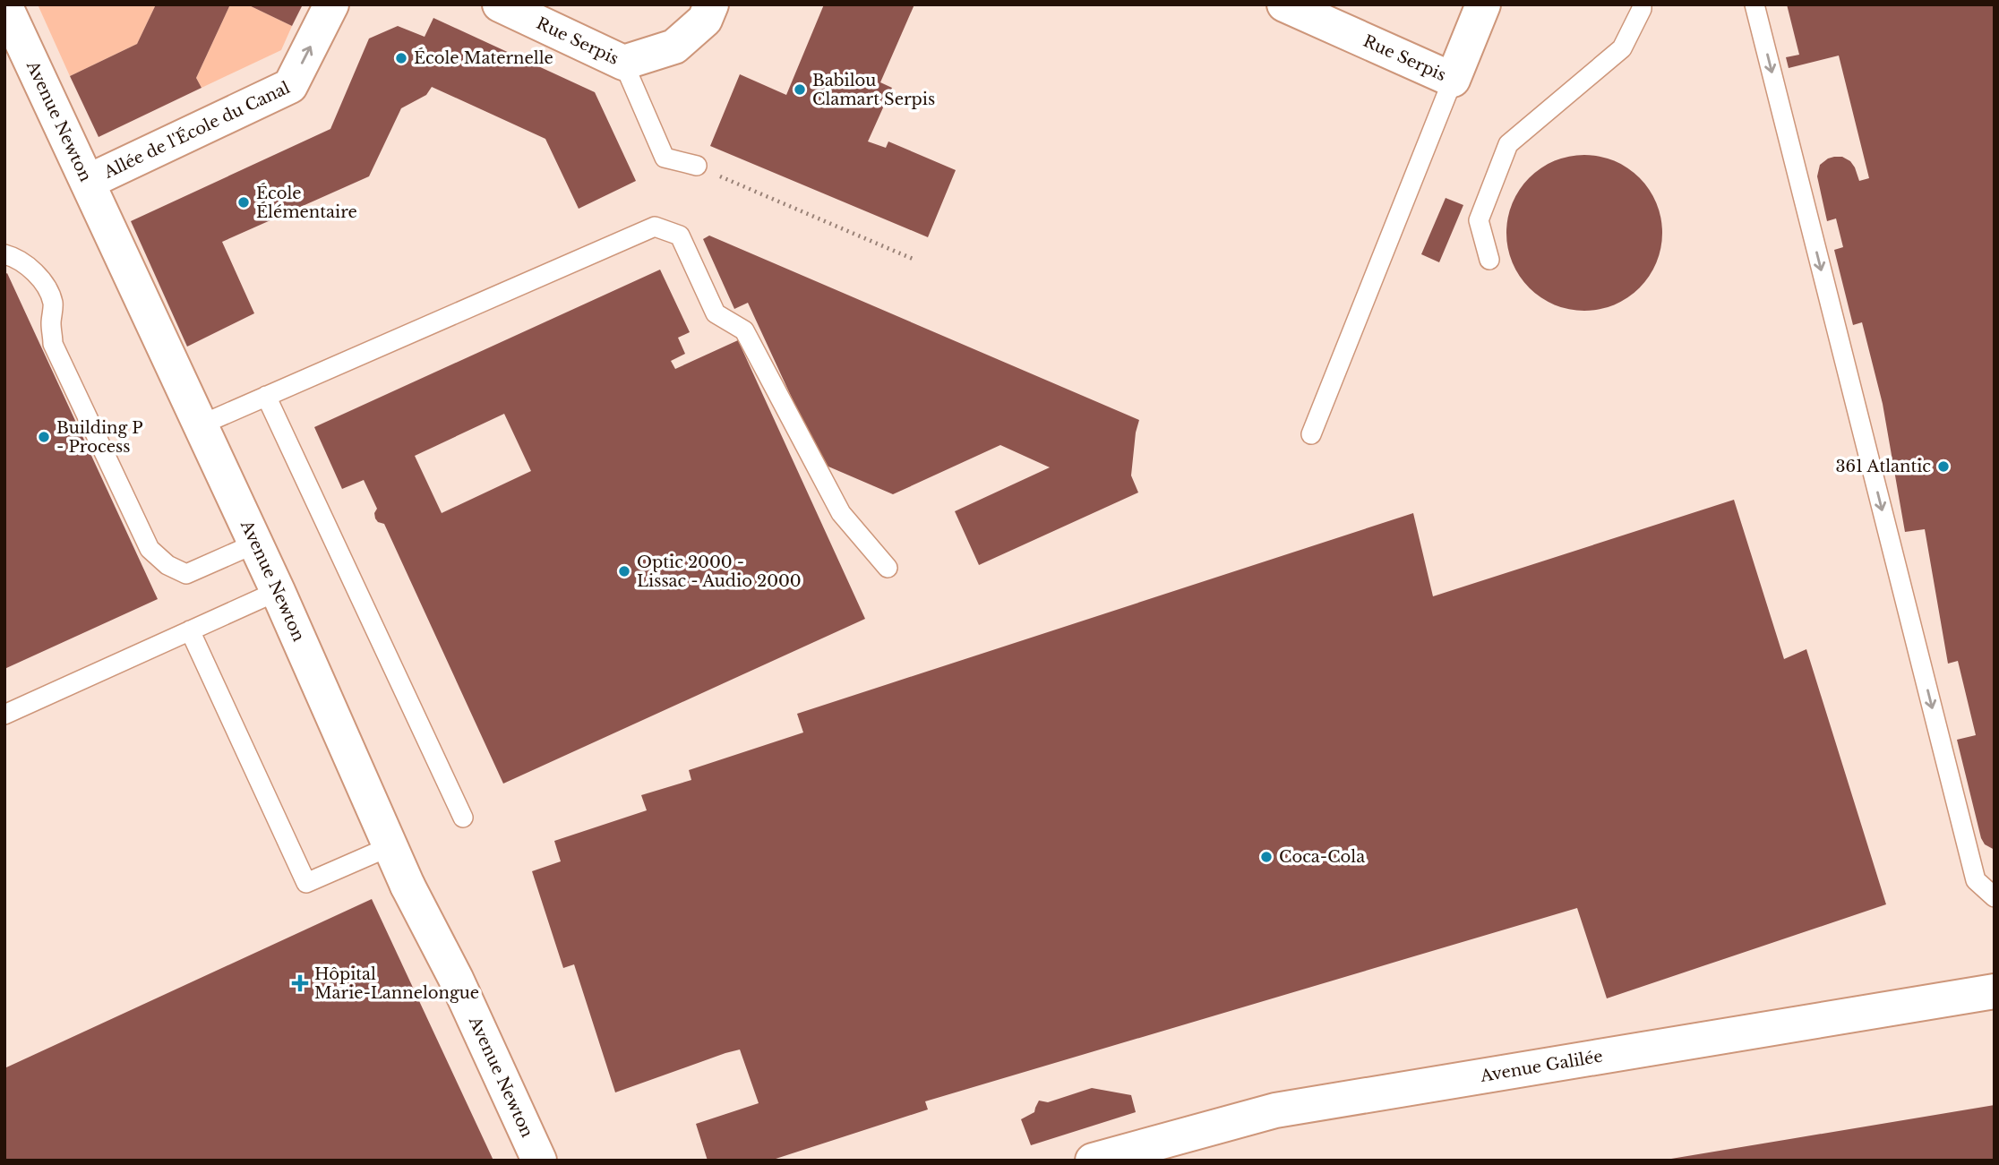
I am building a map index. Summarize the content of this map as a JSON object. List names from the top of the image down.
{
  "streets": {
    "street": [
      "Rue Serpis",
      "Avenue Newton",
      "Allée de l'École du Canal",
      "Avenue Galilée"
    ]
  },
  "crossings": [
    ["Avenue Newton", "Allée de l'École du Canal"]
  ],
  "one_way": ["Allée de l'École du Canal"],
  "places": {
    "other": [
      "École Maternelle",
      "Babilou Clamart Serpis",
      "École Élémentaire",
      "Building P - Process",
      "361 Atlantic",
      "Optic 2000 - Lissac - Audio 2000",
      "Coca-Cola"
    ],
    "health": ["Hôpital Marie-Lannelongue"]
  }
}
